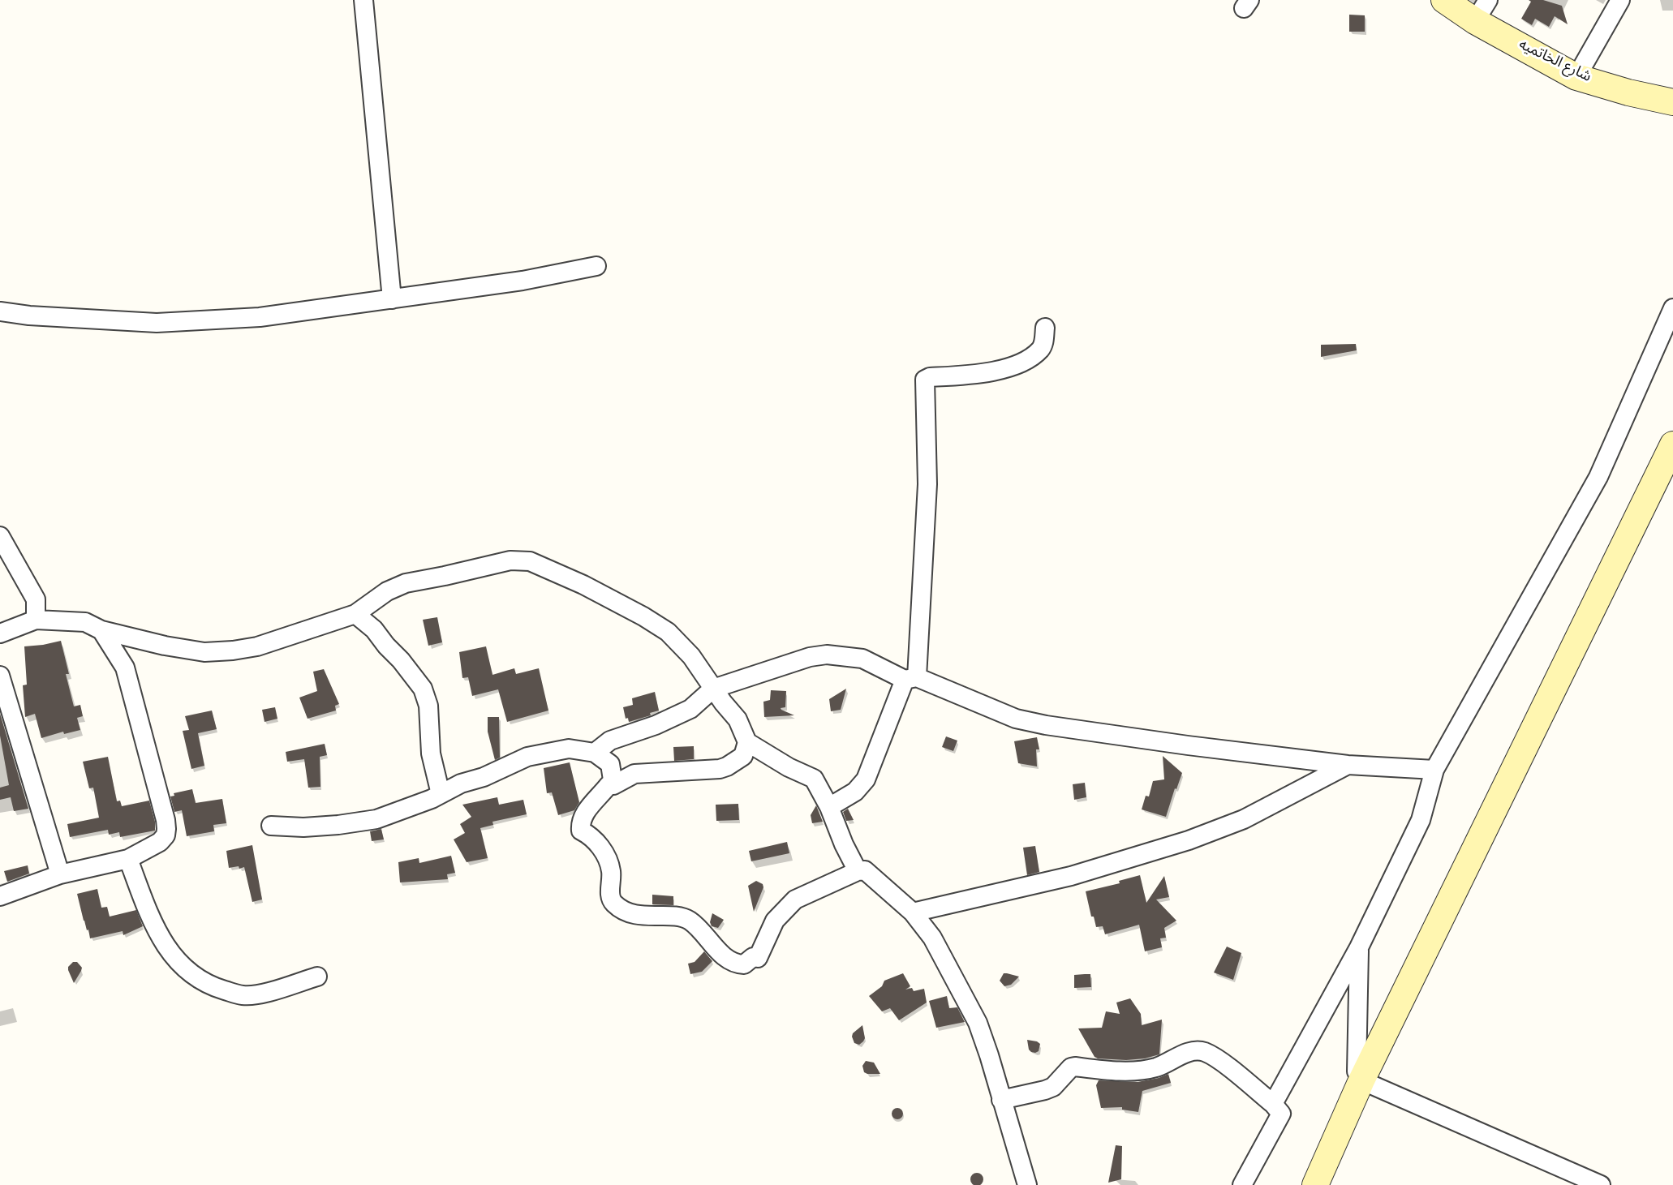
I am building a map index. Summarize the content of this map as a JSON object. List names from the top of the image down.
{
  "streets": {
    "street": ["شارع الخاتميه"]
  }
}
